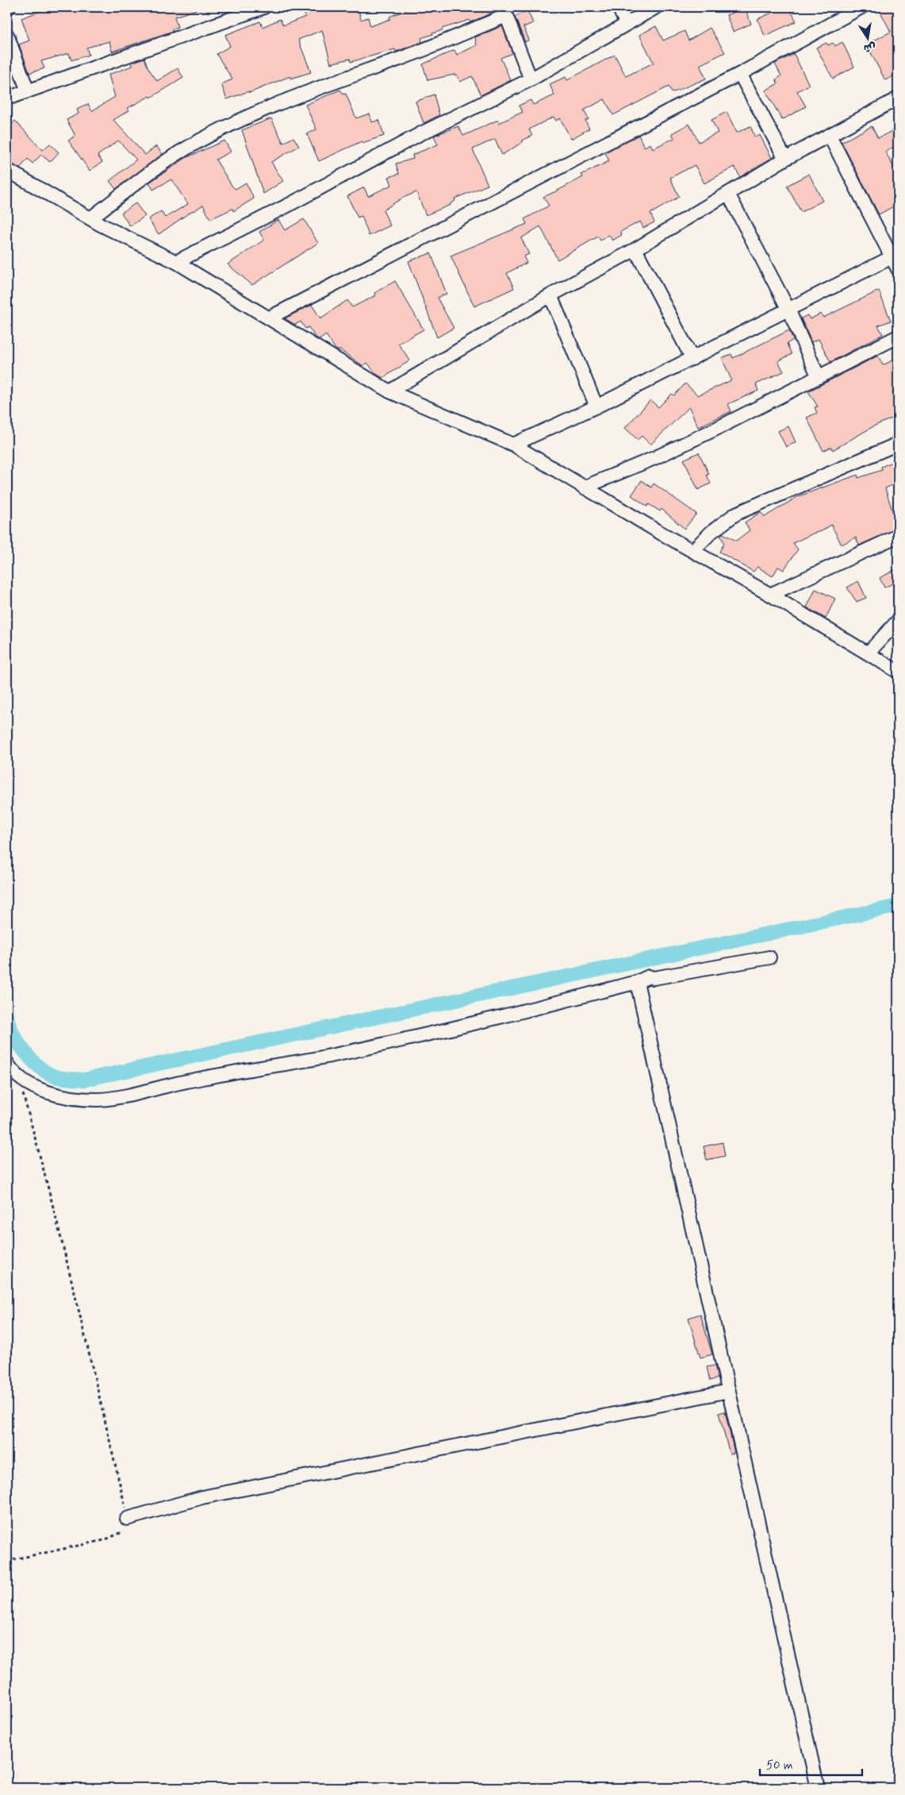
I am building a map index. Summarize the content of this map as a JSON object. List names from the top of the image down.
{
  "scale_bar": "50 m",
  "north": "bottom"
}
